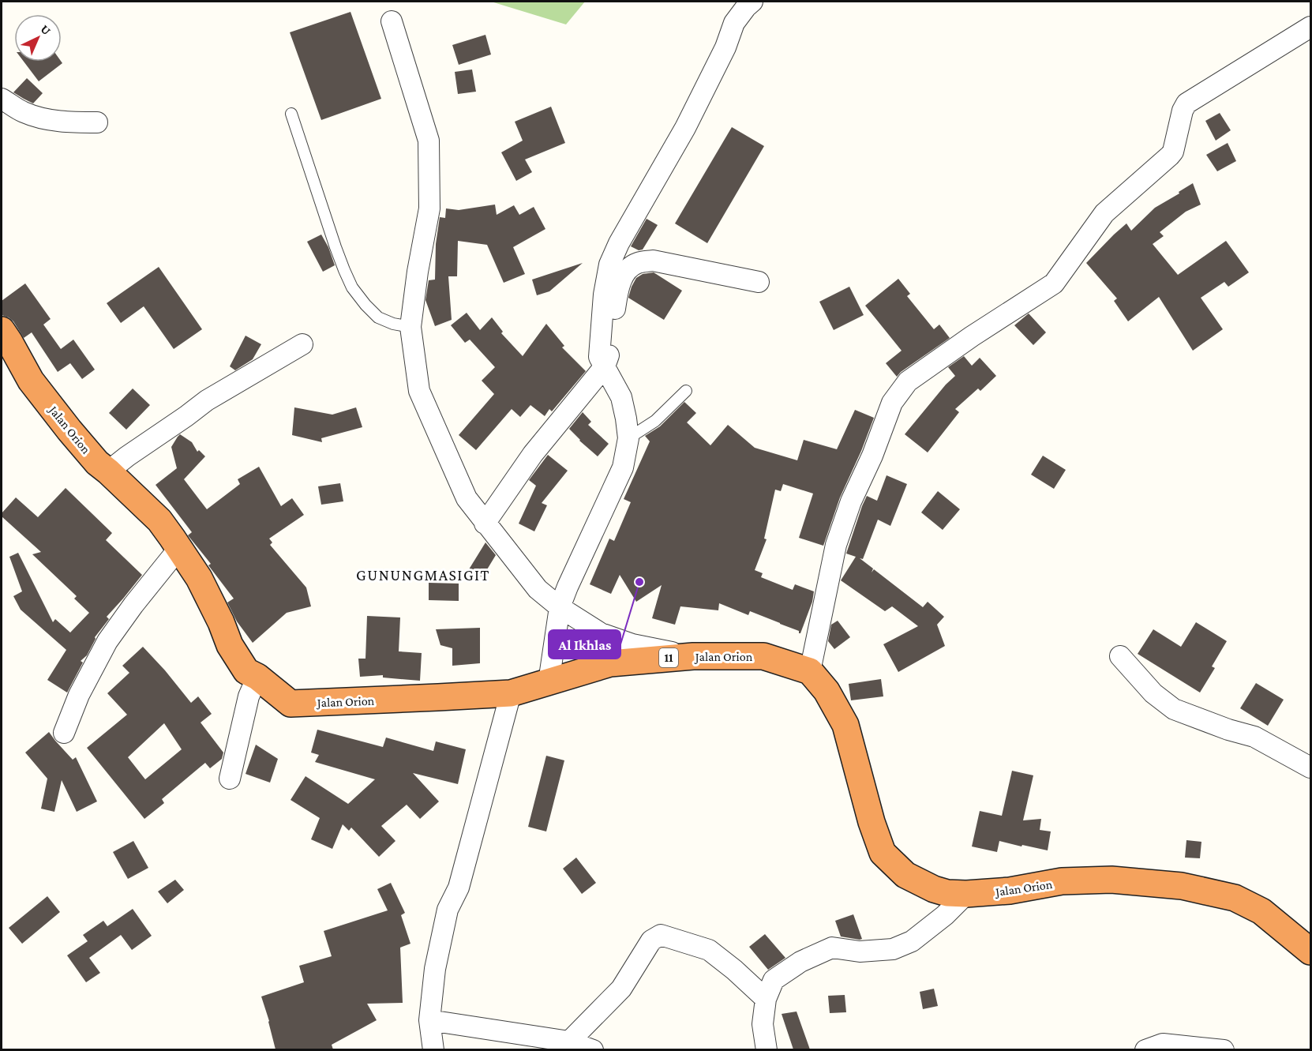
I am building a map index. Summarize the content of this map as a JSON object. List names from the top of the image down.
{
  "streets": {
    "highway": ["Jalan Orion", "11"]
  },
  "districts": ["GUNUNGMASIGIT"],
  "places": ["Al Ikhlas"],
  "north": "top right"
}
